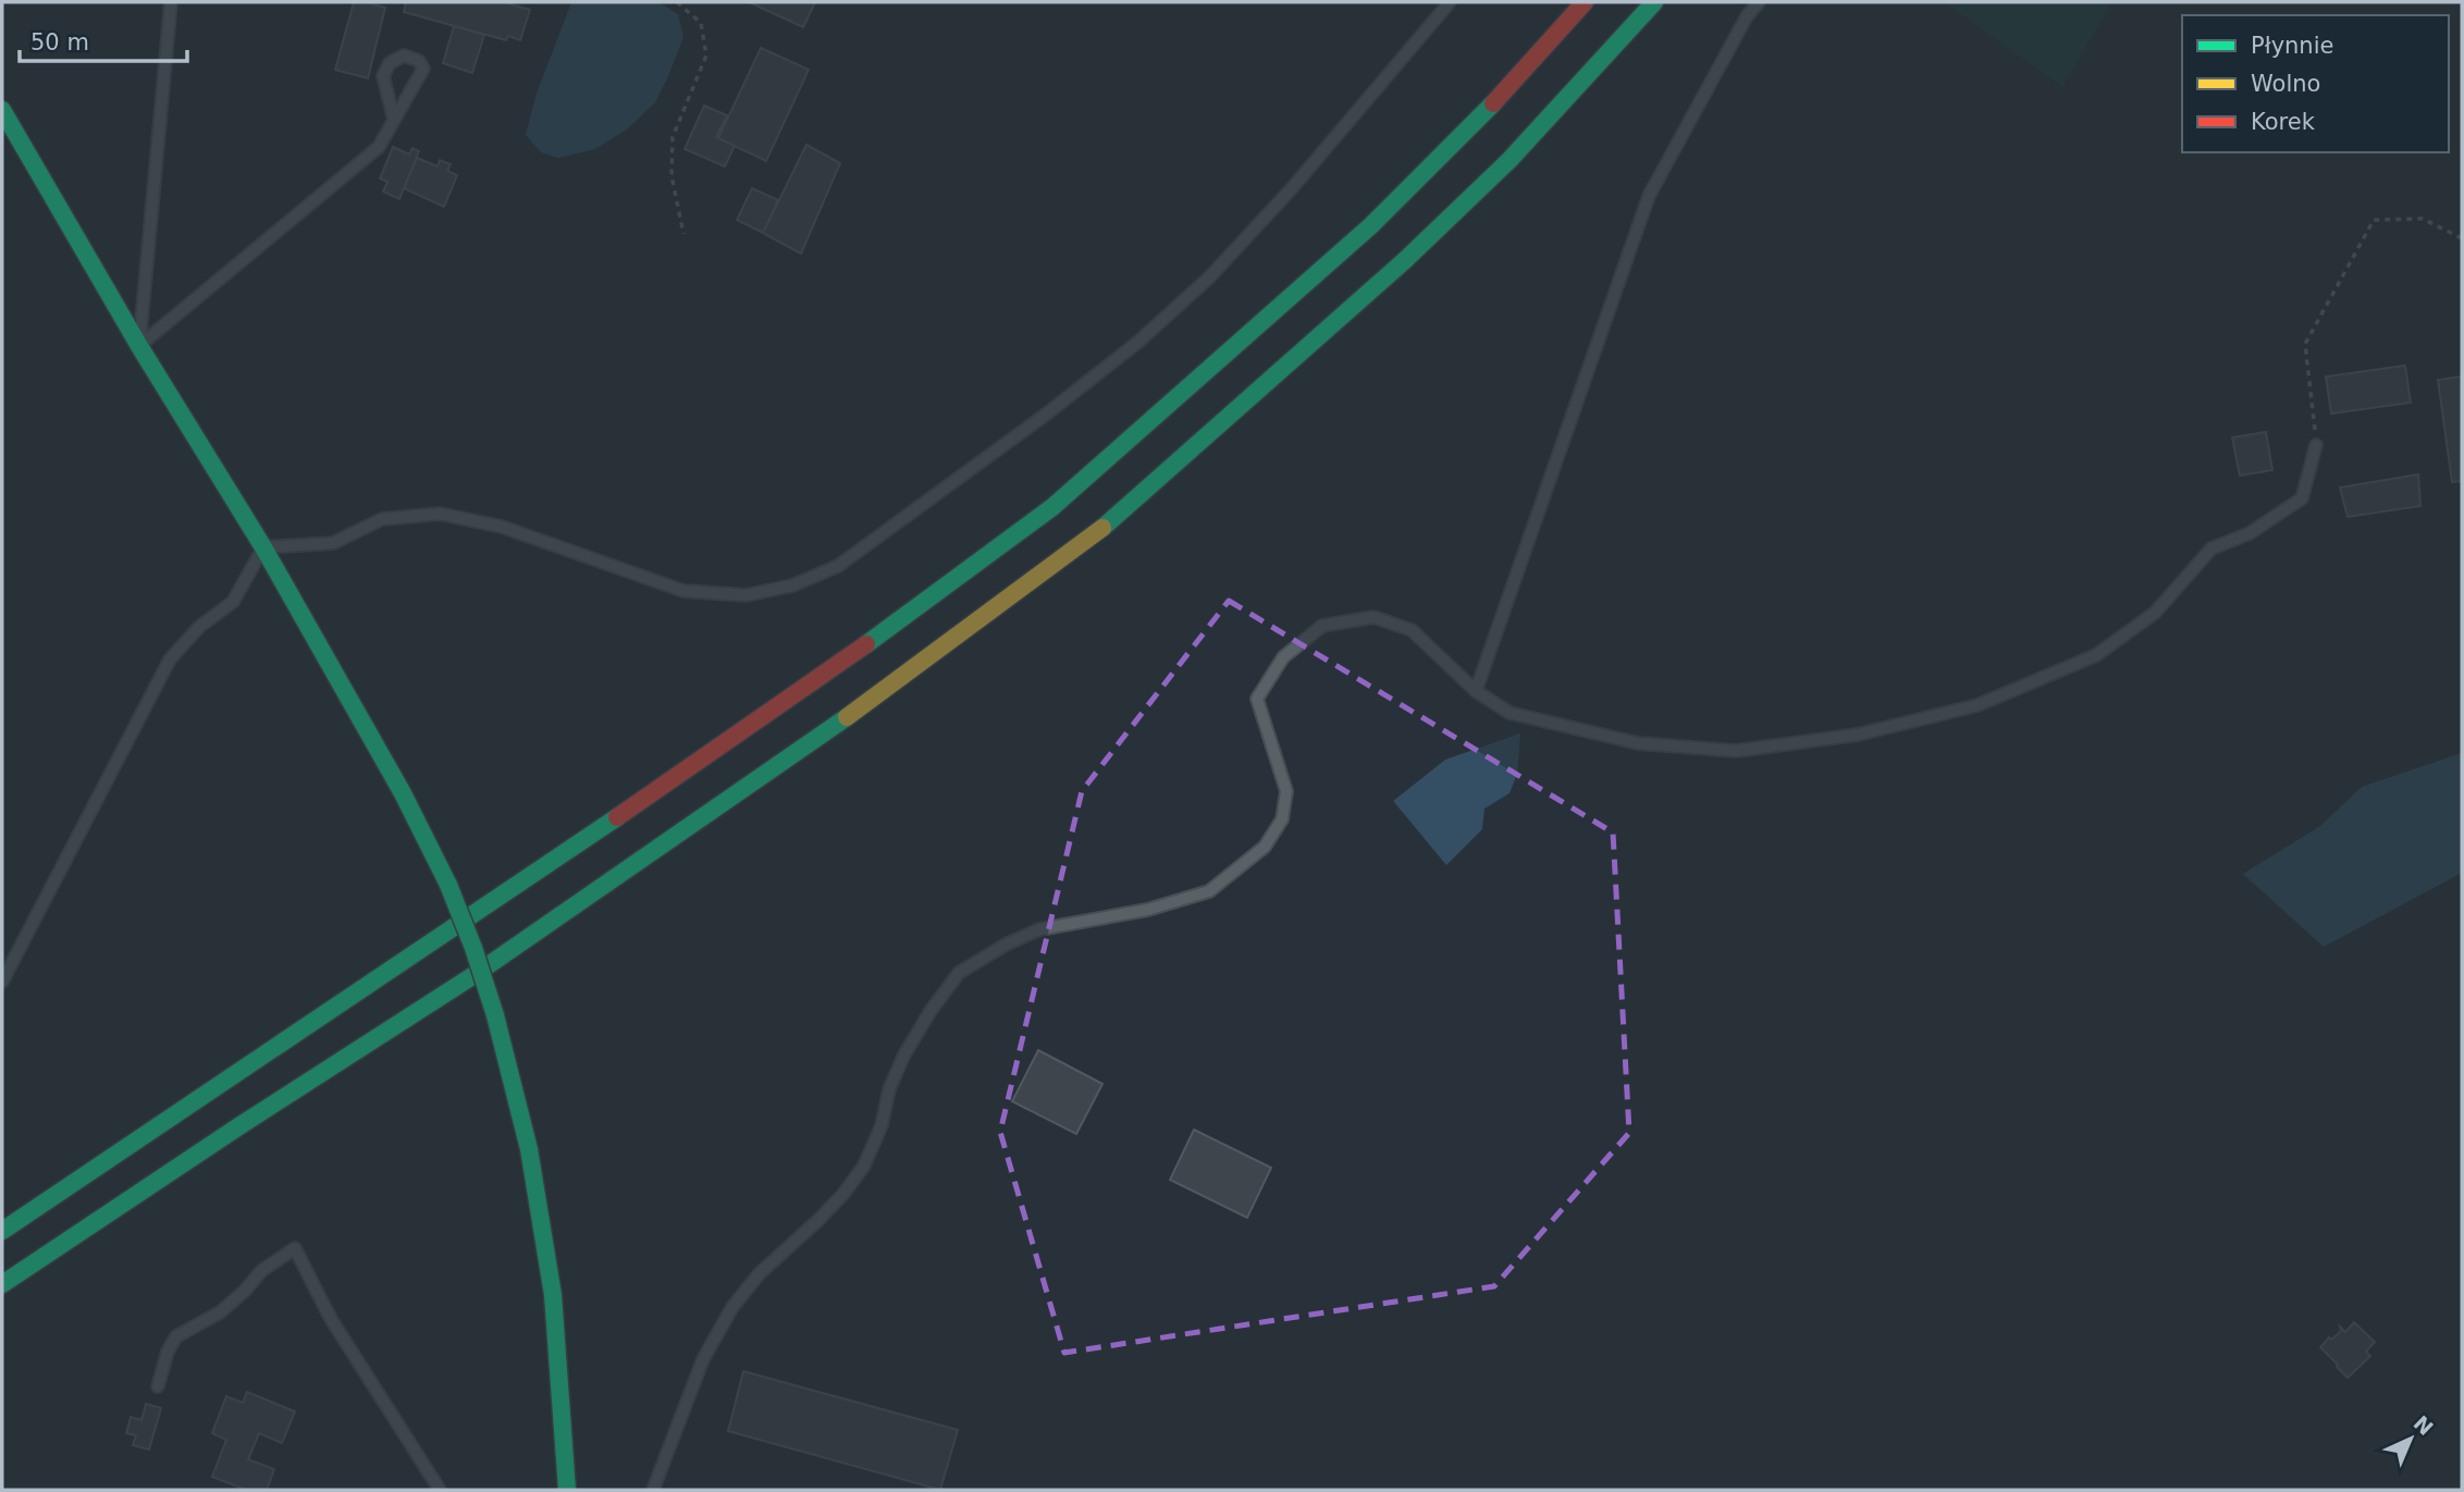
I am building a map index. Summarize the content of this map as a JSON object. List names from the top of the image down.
{
  "legend": ["Płynnie", "Wolno", "Korek"],
  "scale_bar": "50 m",
  "north": "top right"
}
